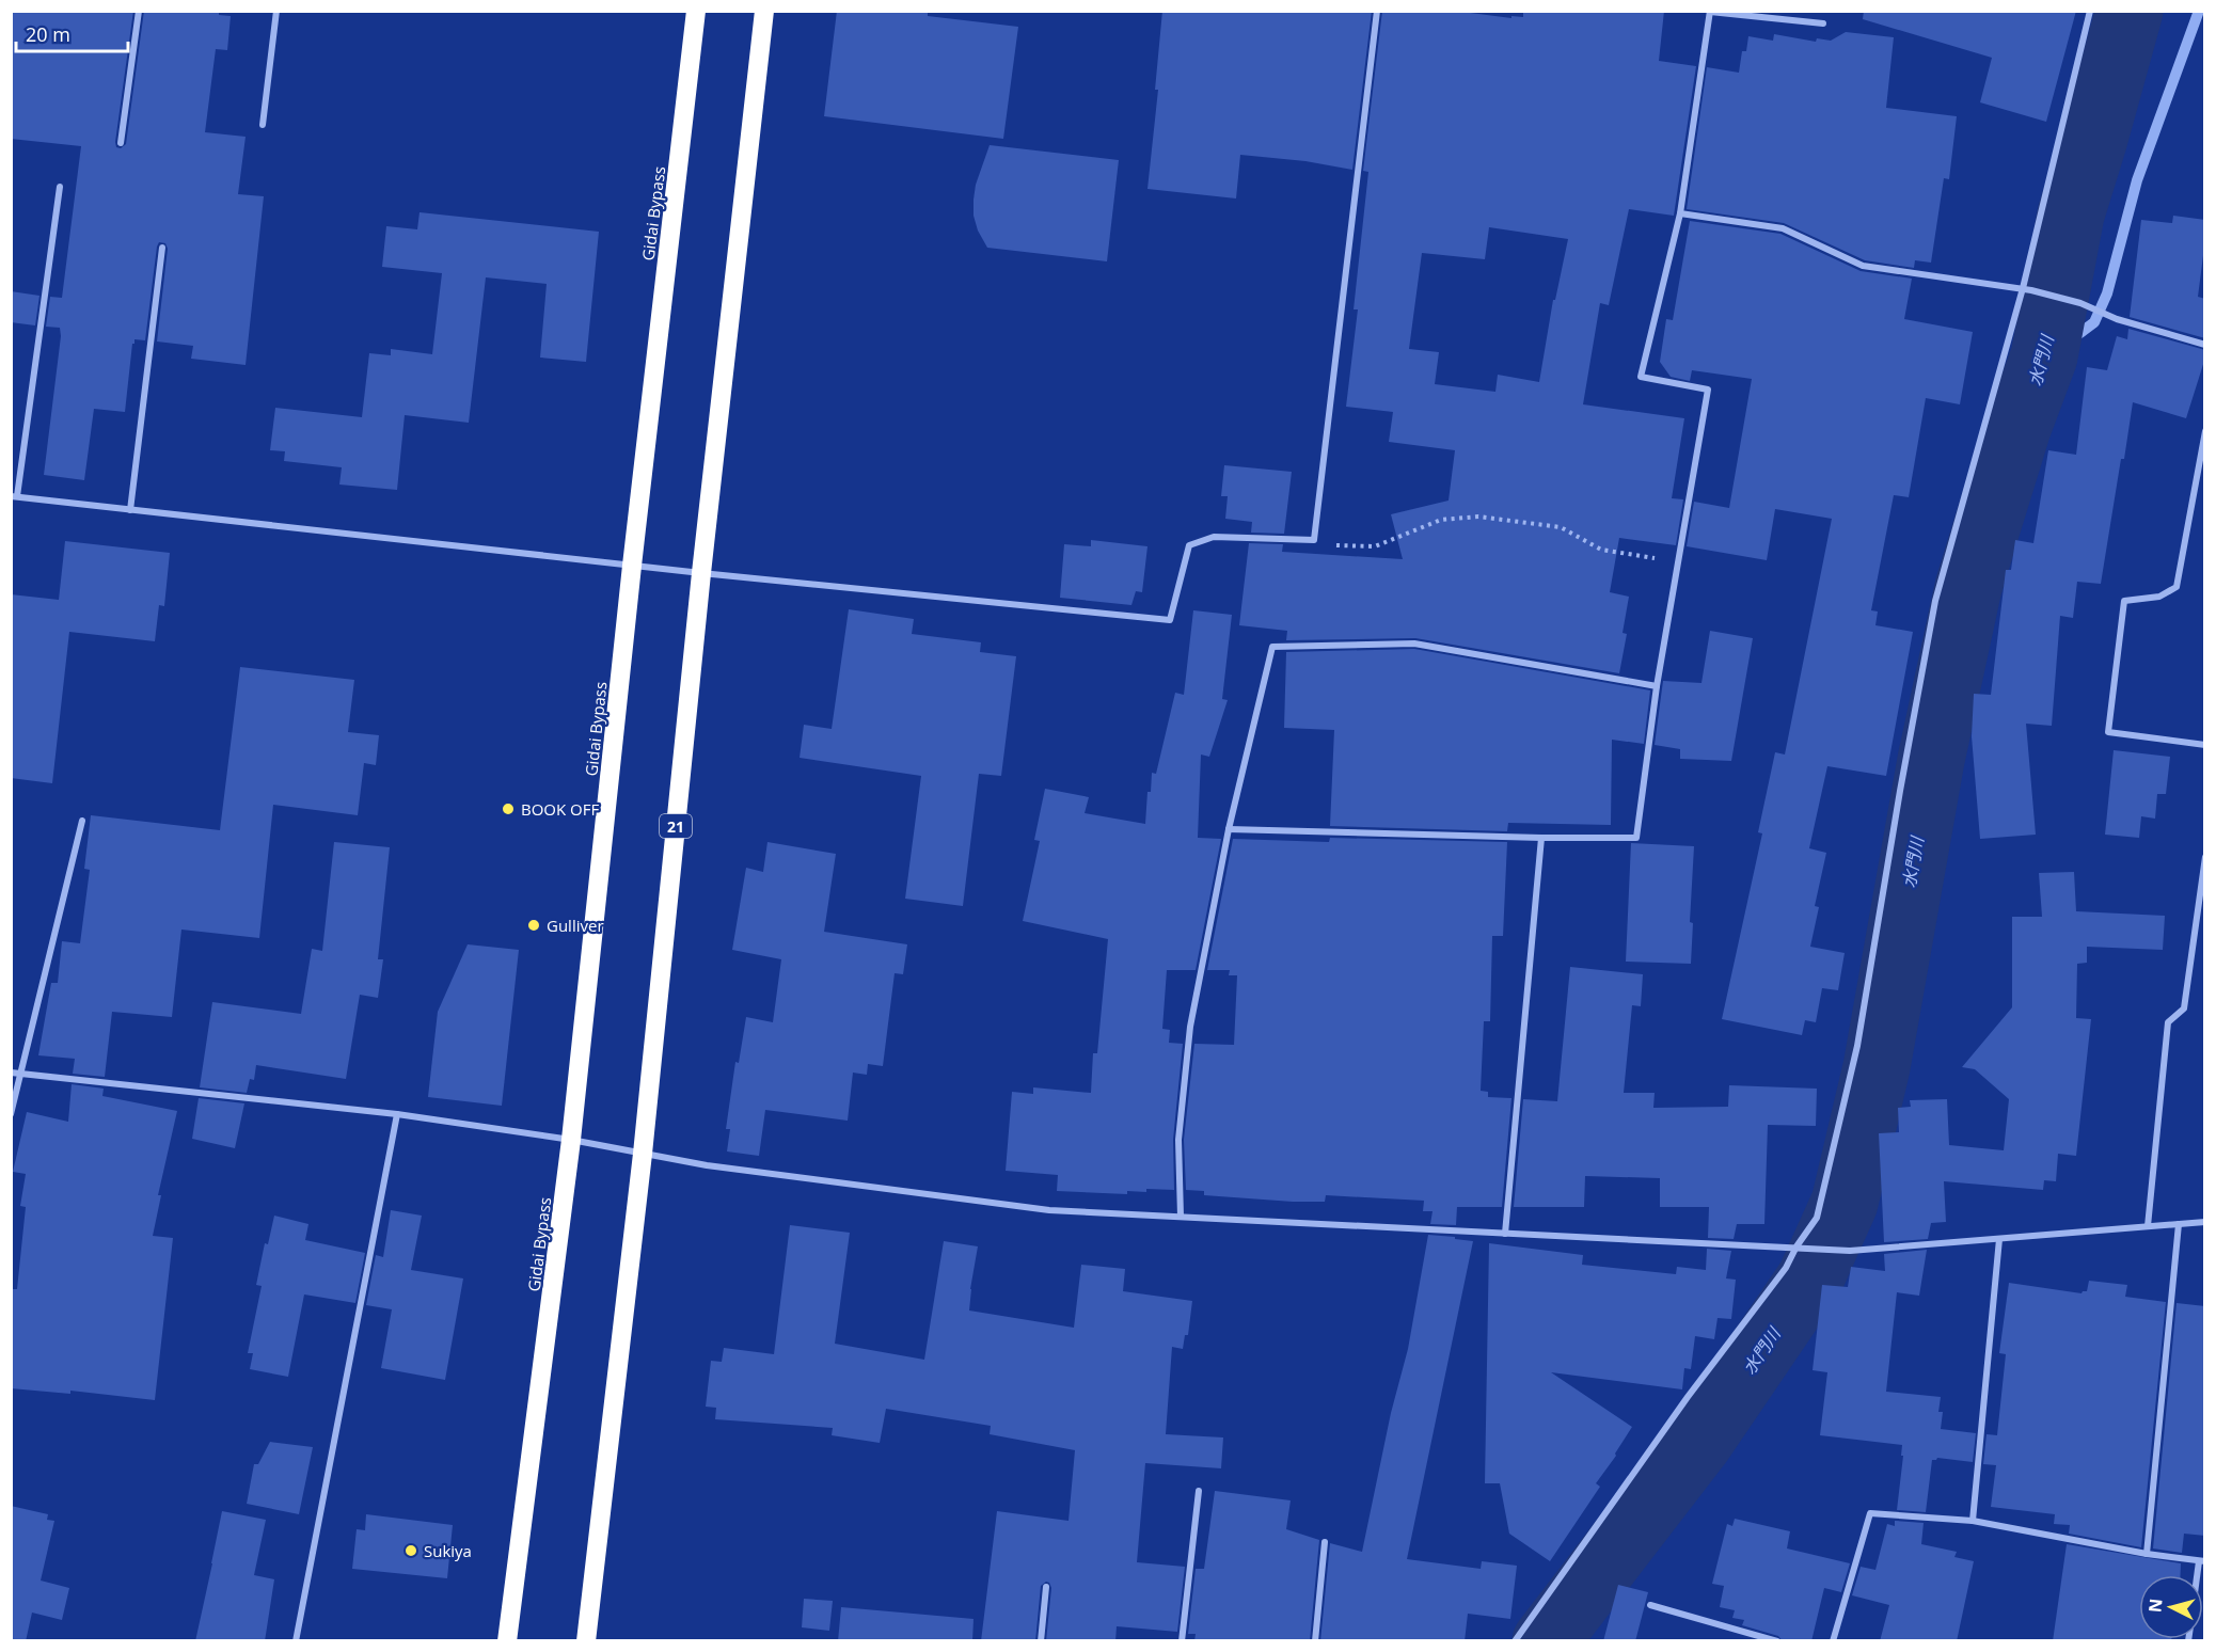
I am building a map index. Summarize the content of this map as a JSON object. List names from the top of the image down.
{
  "streets": {
    "highway": ["Gidai Bypass", "21"]
  },
  "water": ["水門川"],
  "places": ["BOOK OFF", "Gulliver", "Sukiya"],
  "scale_bar": "20 m",
  "north": "left"
}
